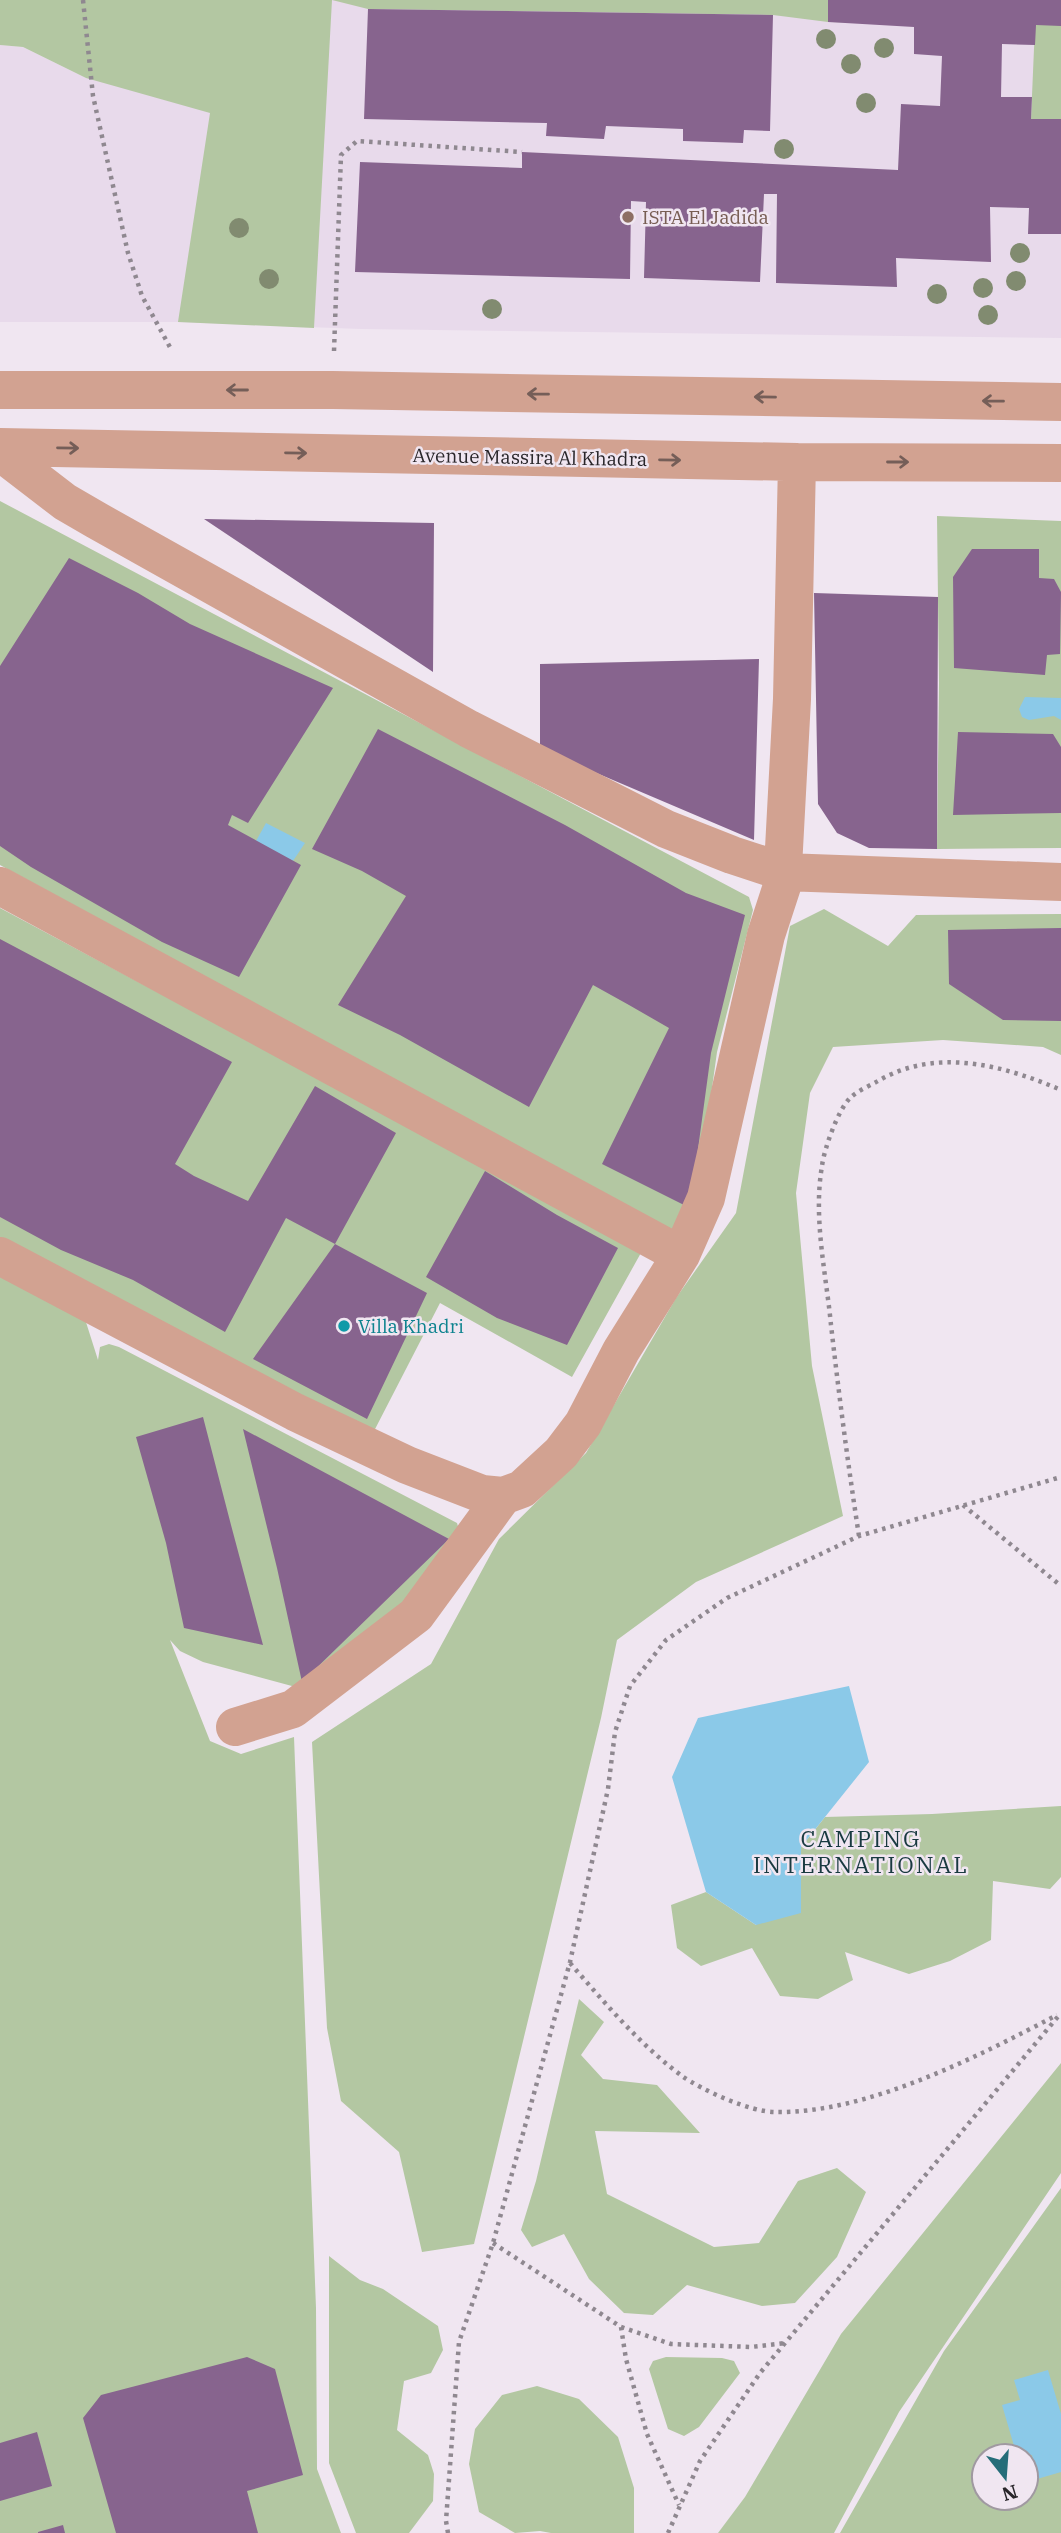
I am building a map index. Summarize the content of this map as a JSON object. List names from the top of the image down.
{
  "streets": {
    "street": ["Avenue Massira Al Khadra"]
  },
  "districts": ["CAMPING INTERNATIONAL"],
  "places": ["ISTA El Jadida", "Villa Khadri"],
  "north": "bottom"
}
